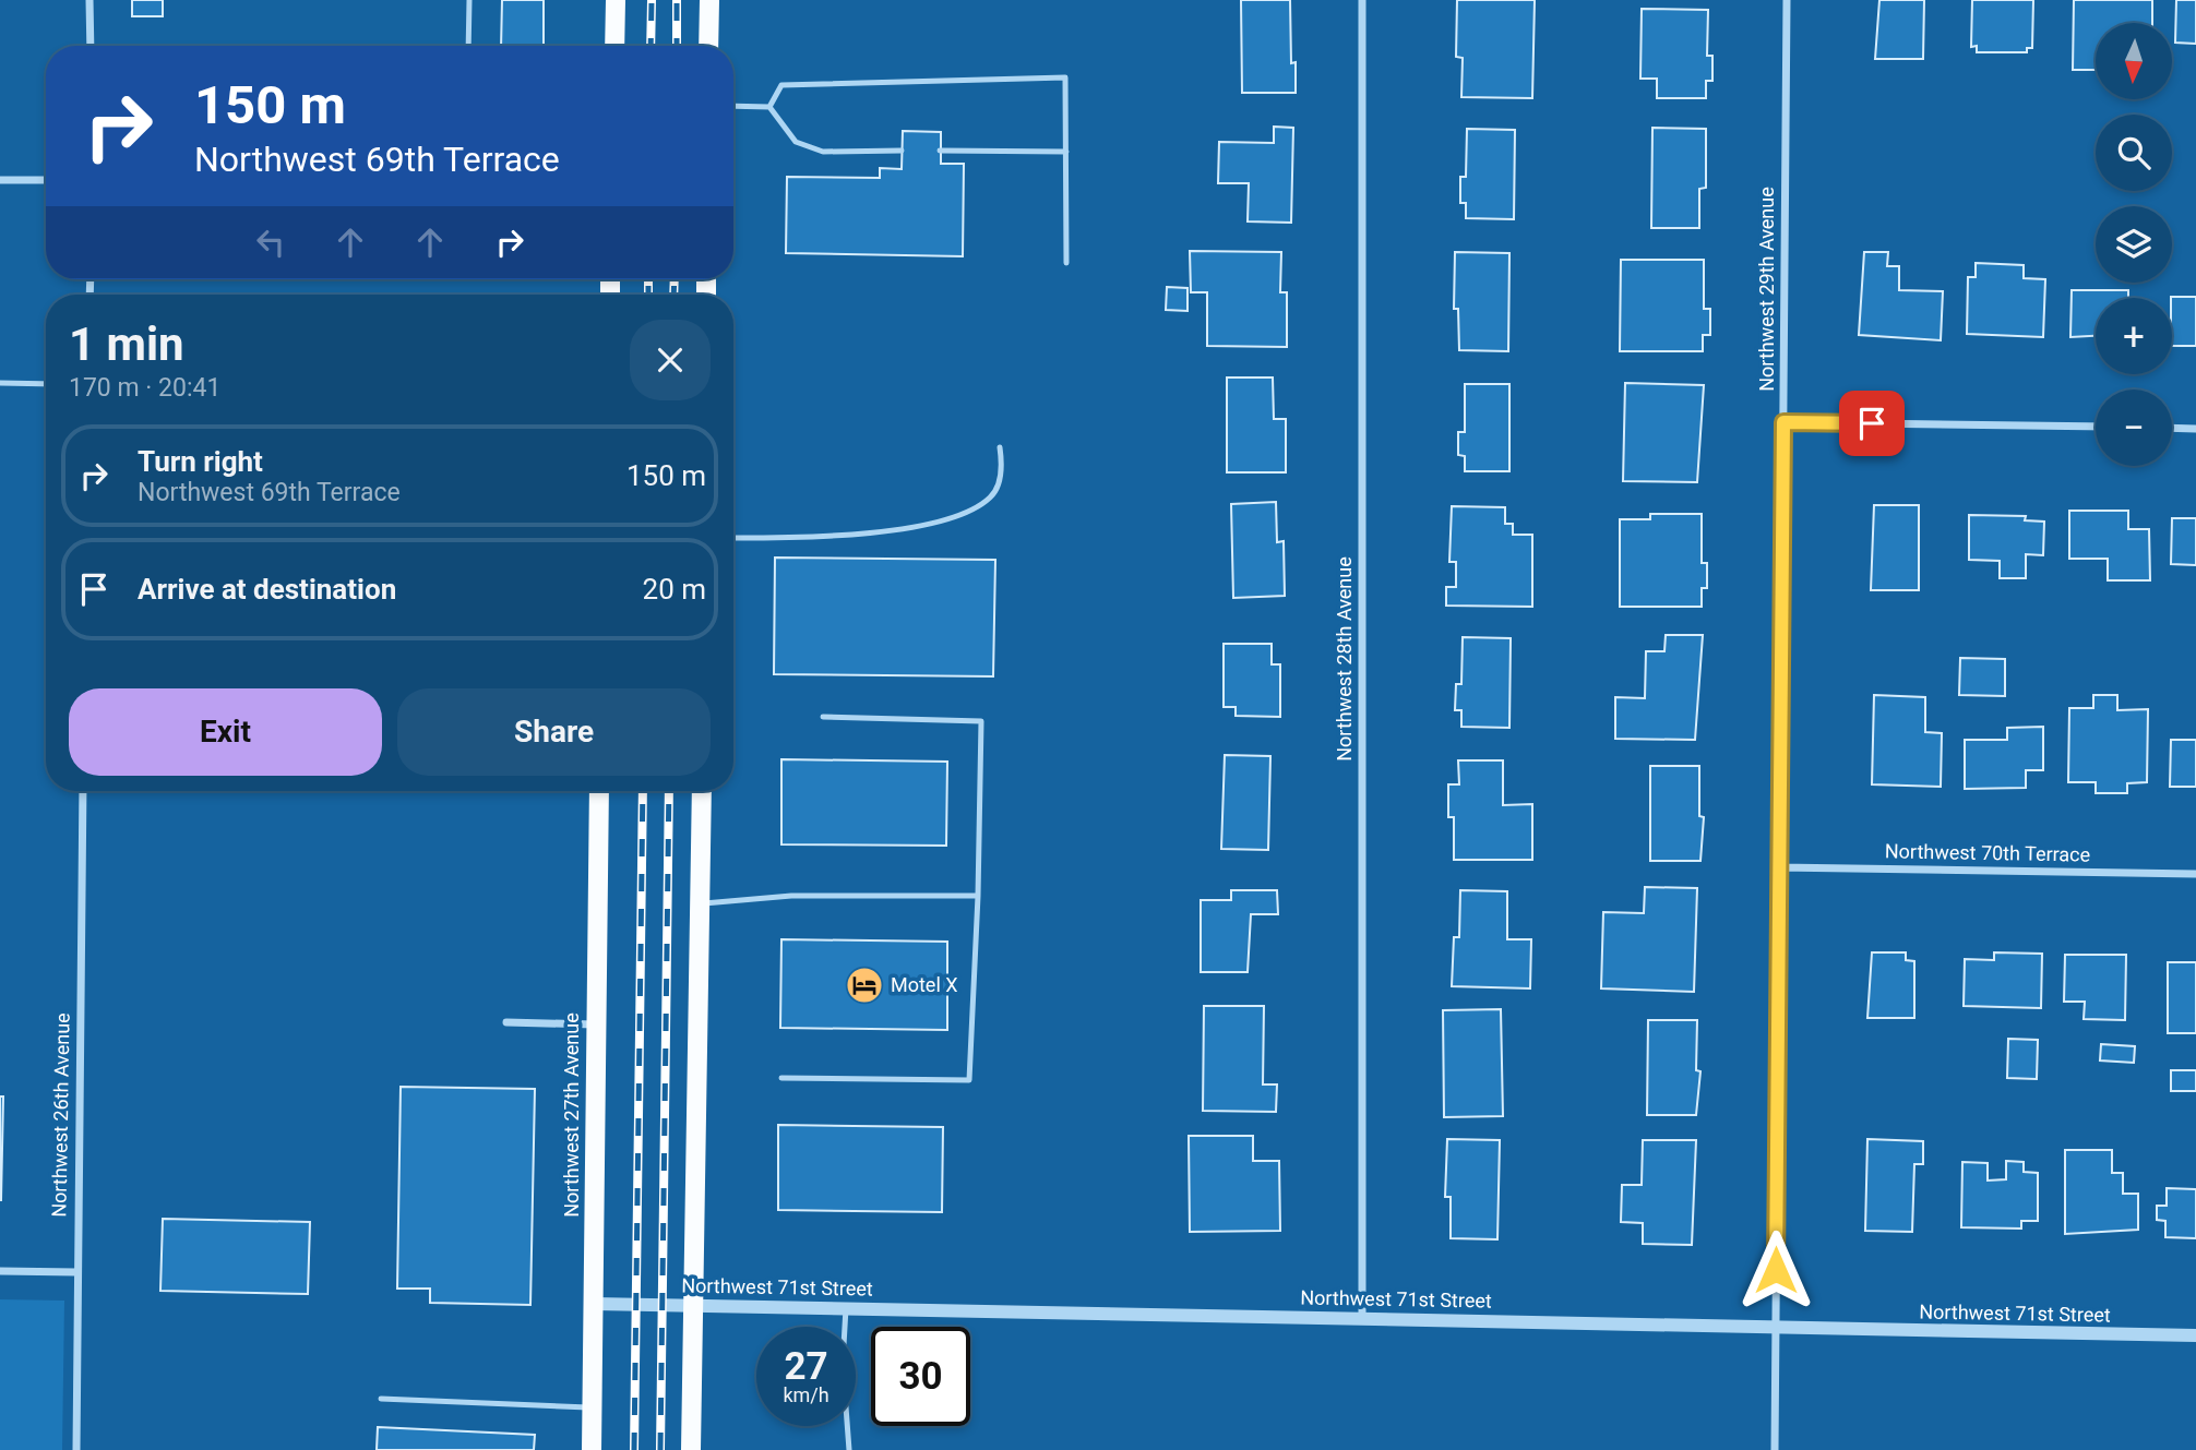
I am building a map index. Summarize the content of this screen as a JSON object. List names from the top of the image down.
{
  "streets": {
    "main road": ["Northwest 27th Avenue"],
    "street": [
      "Northwest 29th Avenue",
      "Northwest 28th Avenue",
      "Northwest 70th Terrace",
      "Northwest 26th Avenue",
      "Northwest 71st Street"
    ]
  },
  "crossings": [
    ["Northwest 29th Avenue", "Northwest 70th Terrace"],
    ["Northwest 29th Avenue", "Northwest 71st Street"],
    ["Northwest 28th Avenue", "Northwest 71st Street"],
    ["Northwest 27th Avenue", "Northwest 71st Street"]
  ],
  "places": {
    "hotel": ["Motel X"]
  },
  "north": "bottom",
  "page": {
    "map_buttons": ["+", "−"],
    "turn": ["150 m", "Northwest 69th Terrace"],
    "heading": ["1 min", "170 m · 20:41"],
    "list": [
      {
        "name": "Turn right",
        "note": "Northwest 69th Terrace",
        "value": "150 m"
      },
      {
        "name": "Arrive at destination",
        "value": "20 m"
      }
    ],
    "buttons": ["Exit", "Share"],
    "speed": "27 km/h",
    "limit": "30"
  }
}
